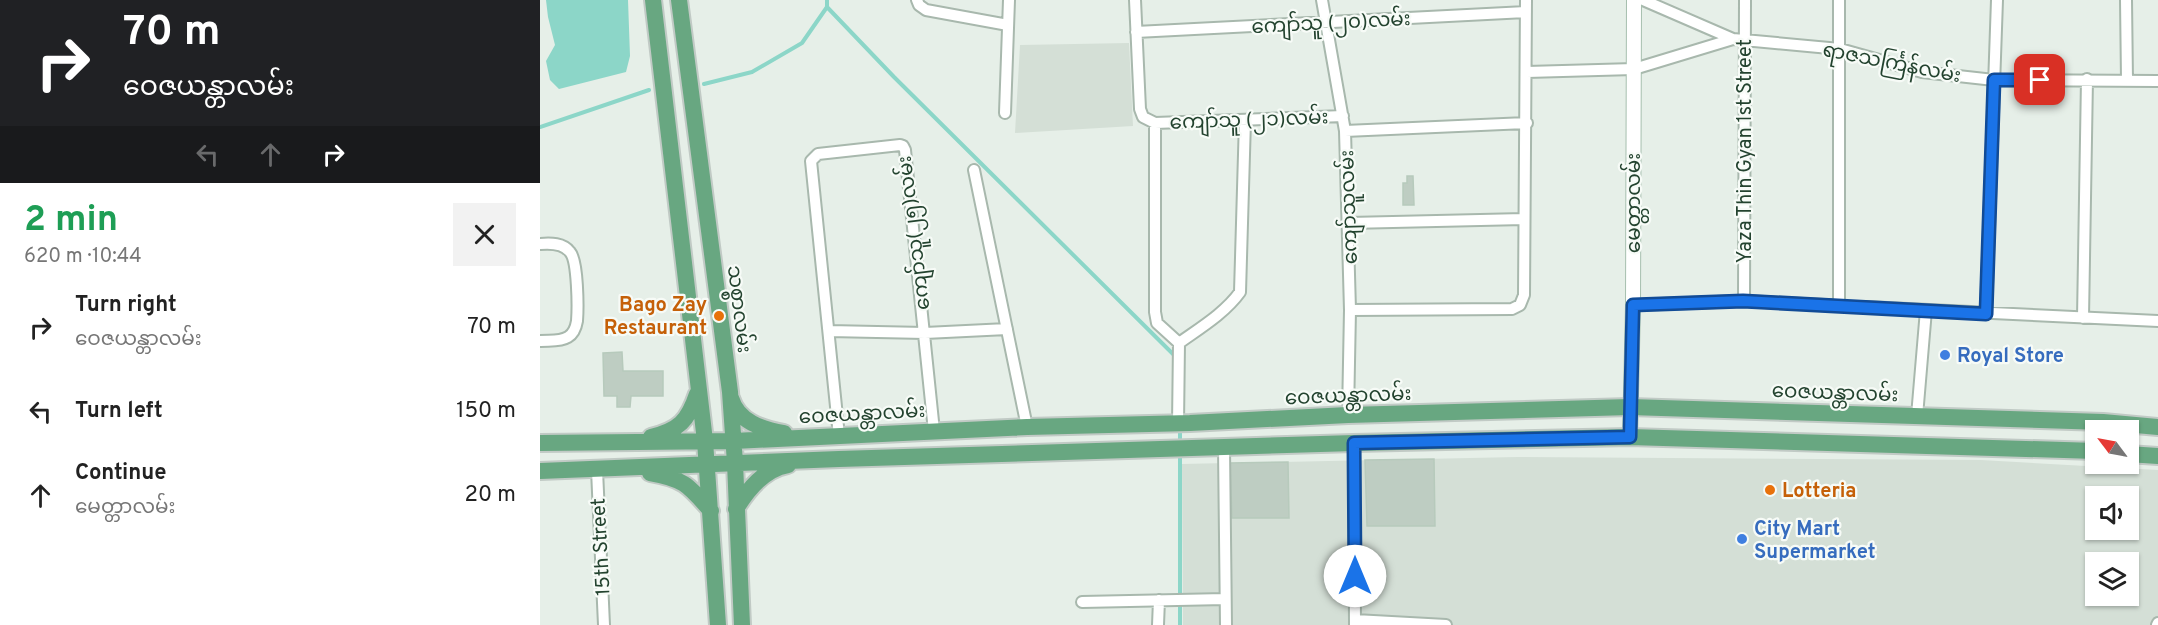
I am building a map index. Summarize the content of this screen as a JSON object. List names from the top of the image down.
{
  "streets": {
    "main road": ["မေတ္တာလမ်း", "သစ္စာလမ်း", "ဝေဇယန္တာလမ်း"],
    "street": [
      "ကျော်သူ (၂၀)လမ်း",
      "ရာဇသင်္ကြန်လမ်း",
      "ကျော်သူ (၂၁)လမ်း",
      "Yaza Thin Gyan 1st Street",
      "ကျော်သူလမ်း",
      "ကျော်သူ(၂၅)လမ်း",
      "15th Street"
    ]
  },
  "crossings": [
    ["ကျော်သူ (၂၀)လမ်း", "ကျော်သူလမ်း"],
    ["ရာဇသင်္ကြန်လမ်း", "Yaza Thin Gyan 1st Street"],
    ["ကျော်သူ (၂၁)လမ်း", "ကျော်သူလမ်း"],
    ["မေတ္တာလမ်း", "ဝေဇယန္တာလမ်း"],
    ["ကျော်သူလမ်း", "ဝေဇယန္တာလမ်း"],
    ["ကျော်သူ(၂၅)လမ်း", "ဝေဇယန္တာလမ်း"],
    ["သစ္စာလမ်း", "ဝေဇယန္တာလမ်း"]
  ],
  "places": [
    "Bago Zay Restaurant",
    "Royal Store",
    "Lotteria",
    "City Mart Supermarket"
  ],
  "north": "top left",
  "page": {
    "turn": ["70 m", "ဝေဇယန္တာလမ်း"],
    "heading": ["2 min", "620 m · 10:44"],
    "list": [
      {
        "name": "Turn right",
        "note": "ဝေဇယန္တာလမ်း",
        "value": "70 m"
      },
      {
        "name": "Turn left",
        "value": "150 m"
      },
      {
        "name": "Continue",
        "note": "မေတ္တာလမ်း",
        "value": "20 m"
      }
    ]
  }
}
